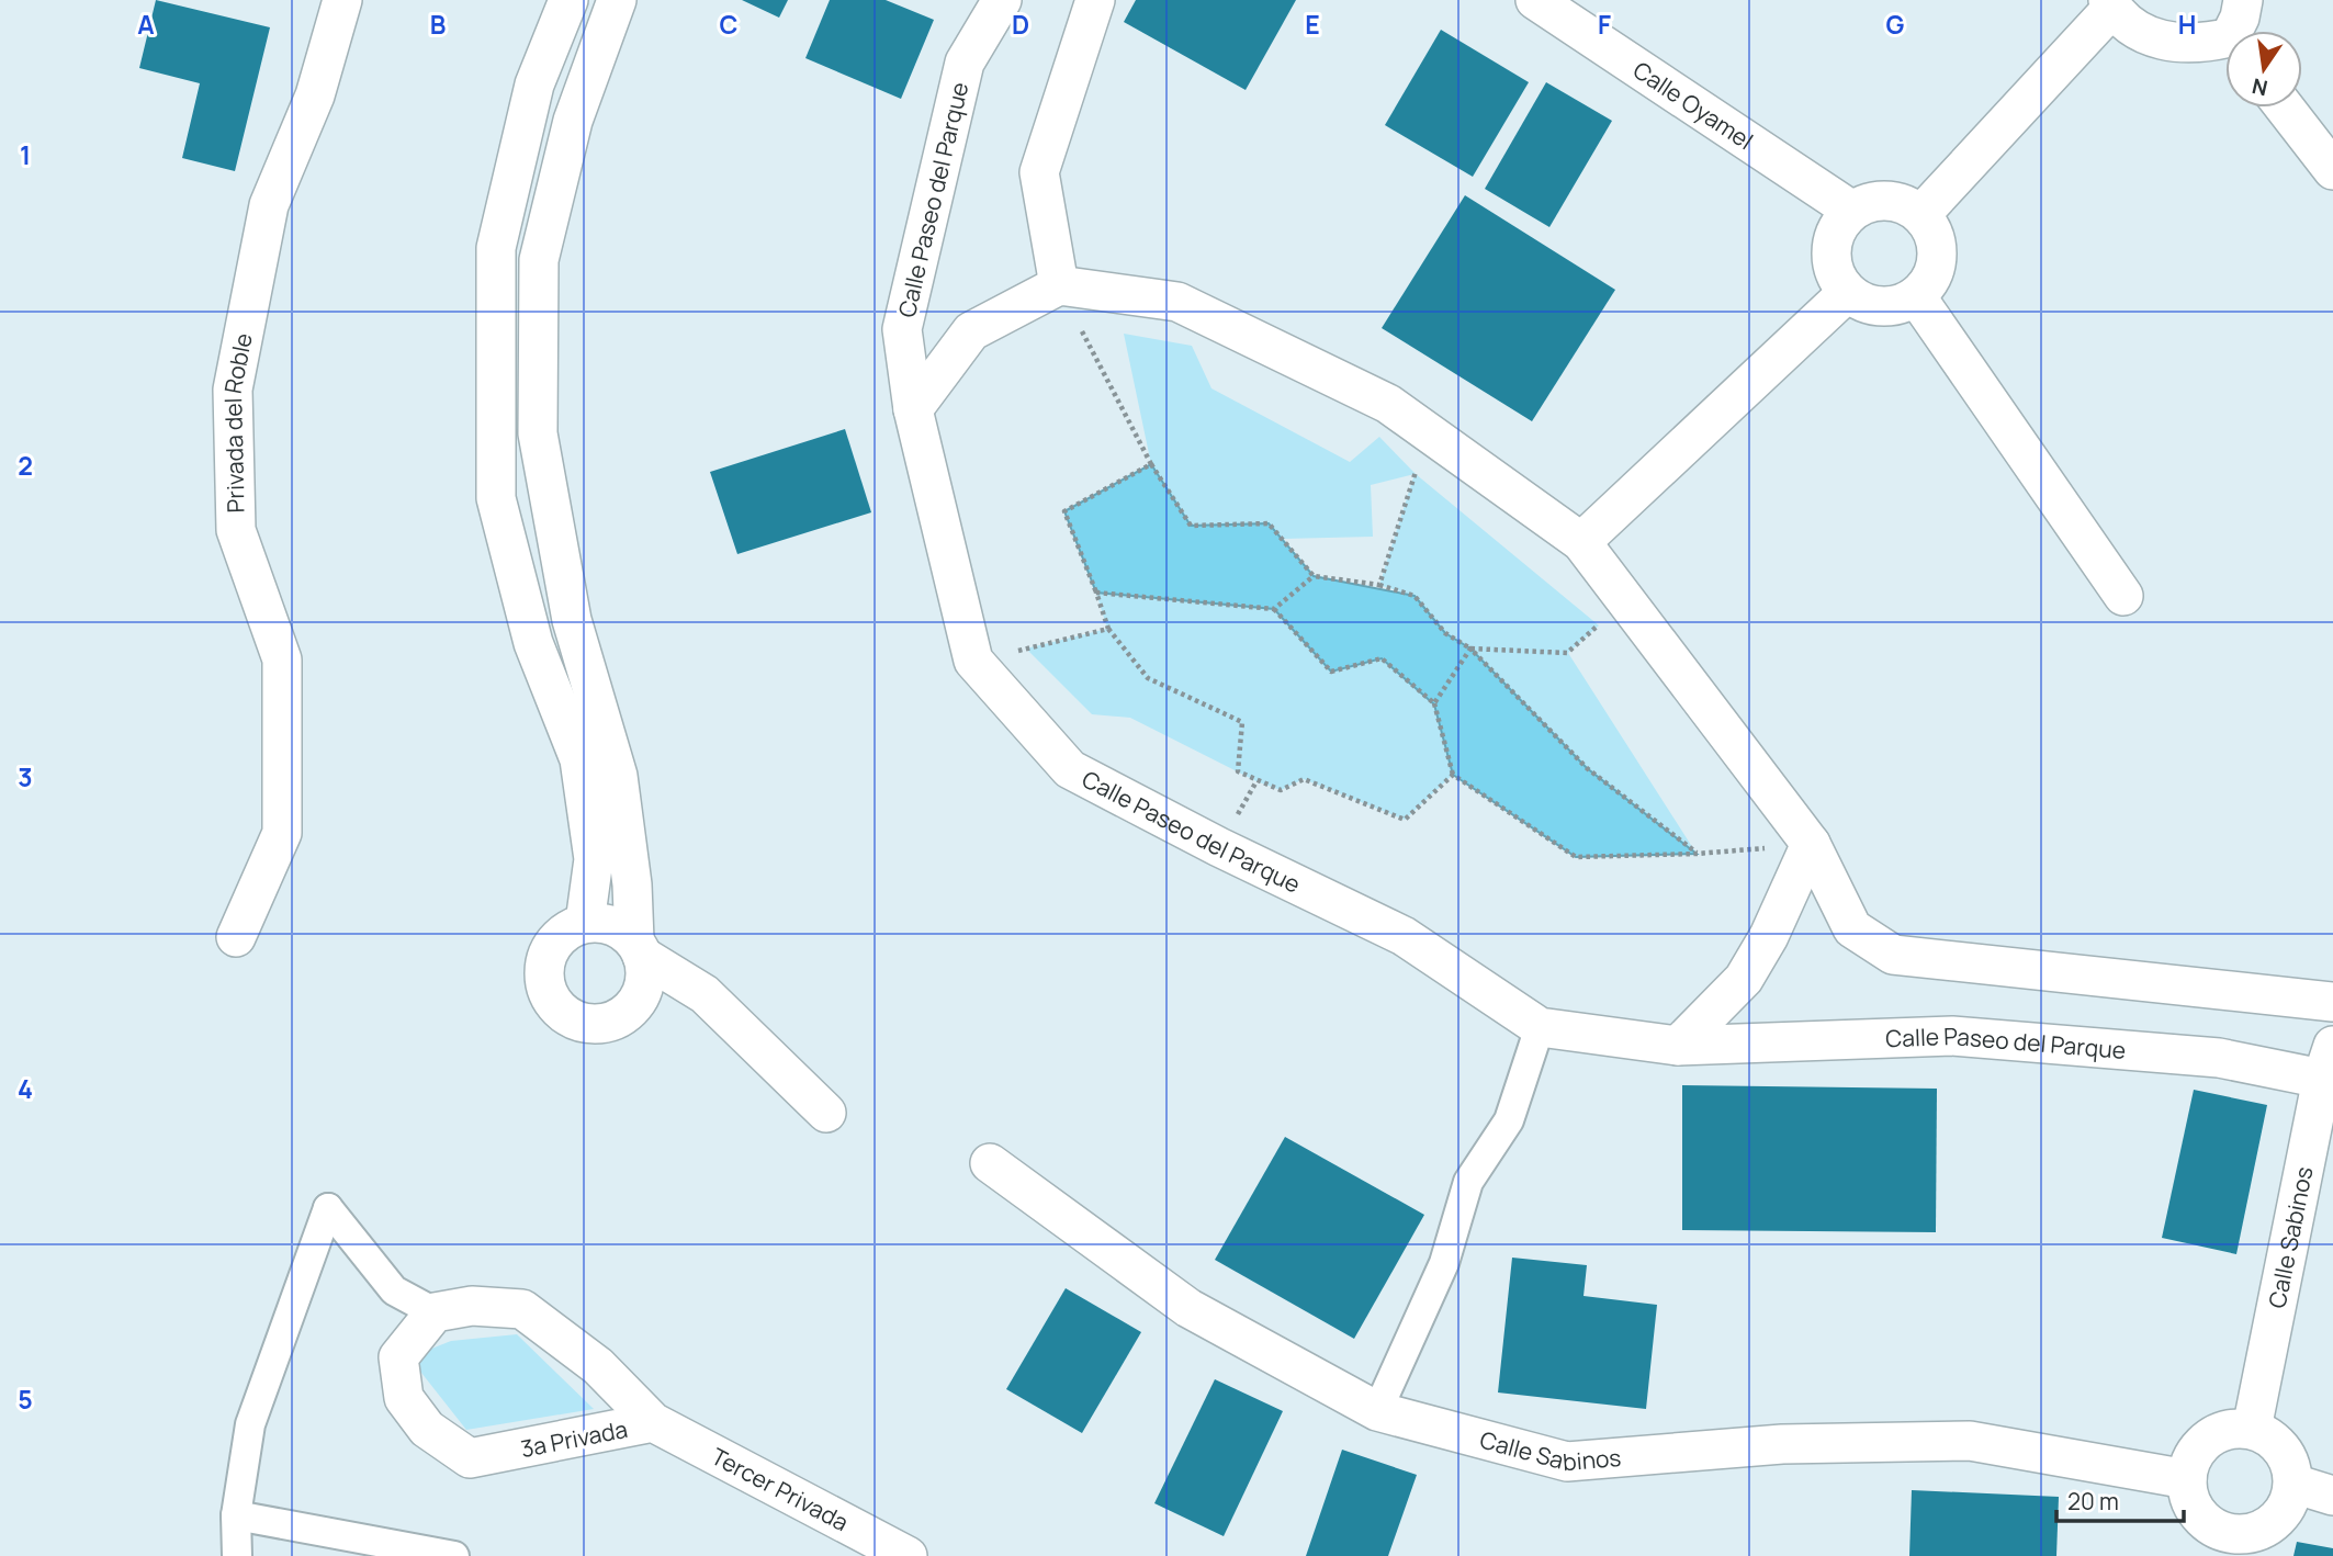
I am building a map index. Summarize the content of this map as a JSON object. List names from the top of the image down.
{
  "streets": {
    "street": [
      "Calle Oyamel",
      "Calle Paseo del Parque",
      "Privada del Roble",
      "Calle Sabinos",
      "3a Privada",
      "Tercer Privada"
    ]
  },
  "crossings": [
    ["Calle Paseo del Parque", "Calle Sabinos"],
    ["3a Privada", "Tercer Privada"]
  ],
  "scale_bar": "20 m",
  "north": "bottom",
  "grid": {
    "columns": [
      "A",
      "B",
      "C",
      "D",
      "E",
      "F",
      "G",
      "H"
    ],
    "rows": [
      "1",
      "2",
      "3",
      "4",
      "5"
    ]
  }
}
